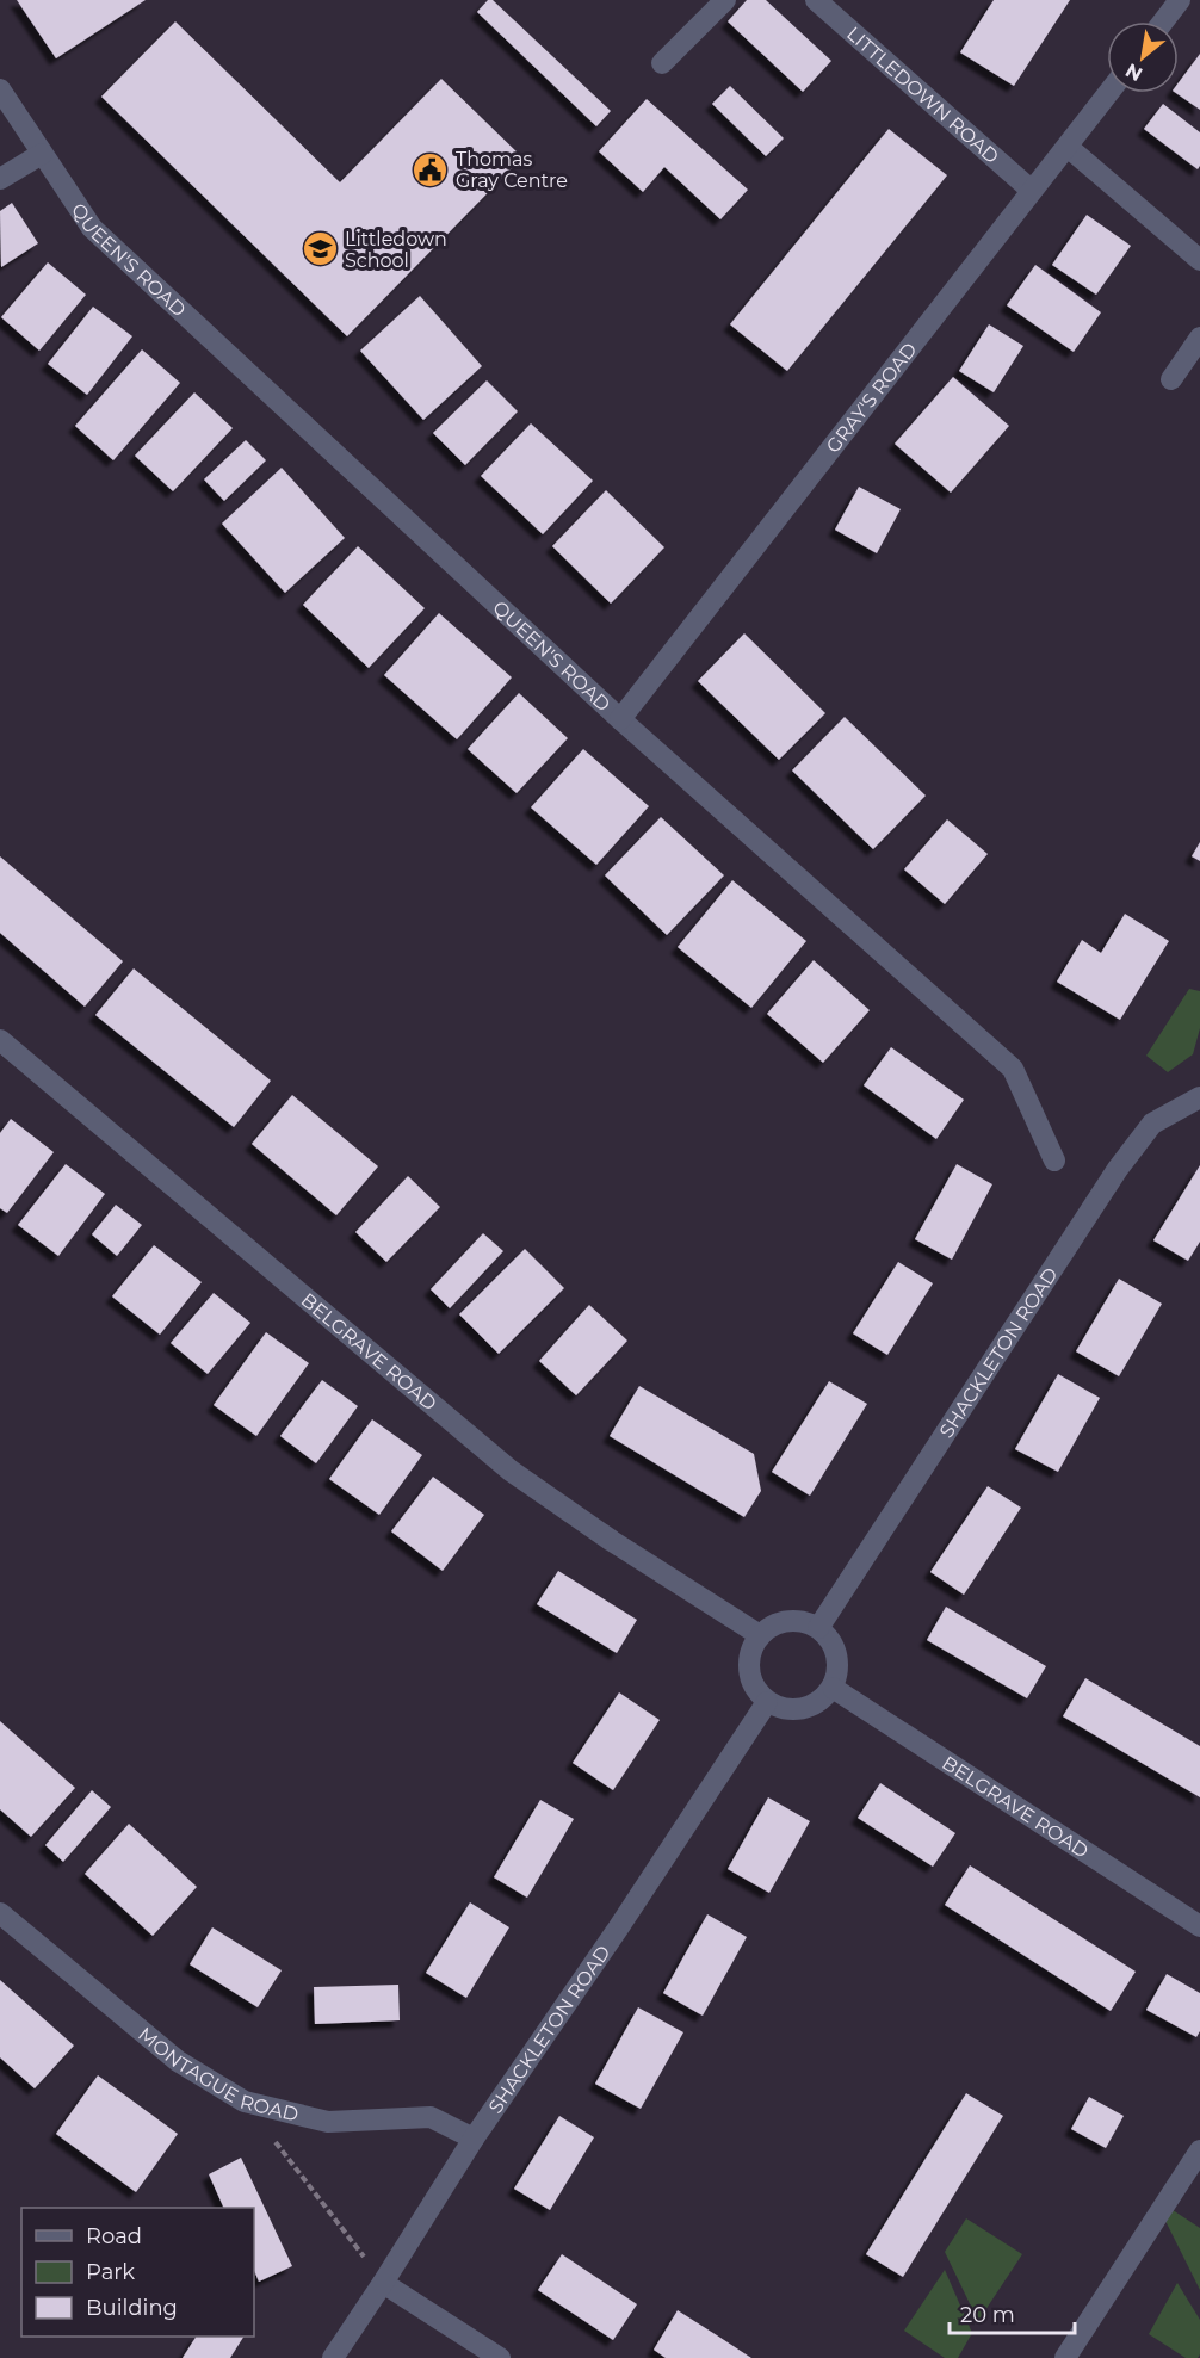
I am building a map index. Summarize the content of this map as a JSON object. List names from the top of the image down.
{
  "streets": {
    "street": [
      "LITTLEDOWN ROAD",
      "QUEEN'S ROAD",
      "GRAY'S ROAD",
      "BELGRAVE ROAD",
      "SHACKLETON ROAD",
      "MONTAGUE ROAD"
    ]
  },
  "crossings": [
    ["LITTLEDOWN ROAD", "GRAY'S ROAD"],
    ["QUEEN'S ROAD", "GRAY'S ROAD"],
    ["BELGRAVE ROAD", "SHACKLETON ROAD"],
    ["SHACKLETON ROAD", "MONTAGUE ROAD"]
  ],
  "places": {
    "public building": ["Thomas Gray Centre"],
    "school or university": ["Littledown School"]
  },
  "legend": ["Road", "Park", "Building"],
  "scale_bar": "20 m",
  "north": "bottom left"
}
